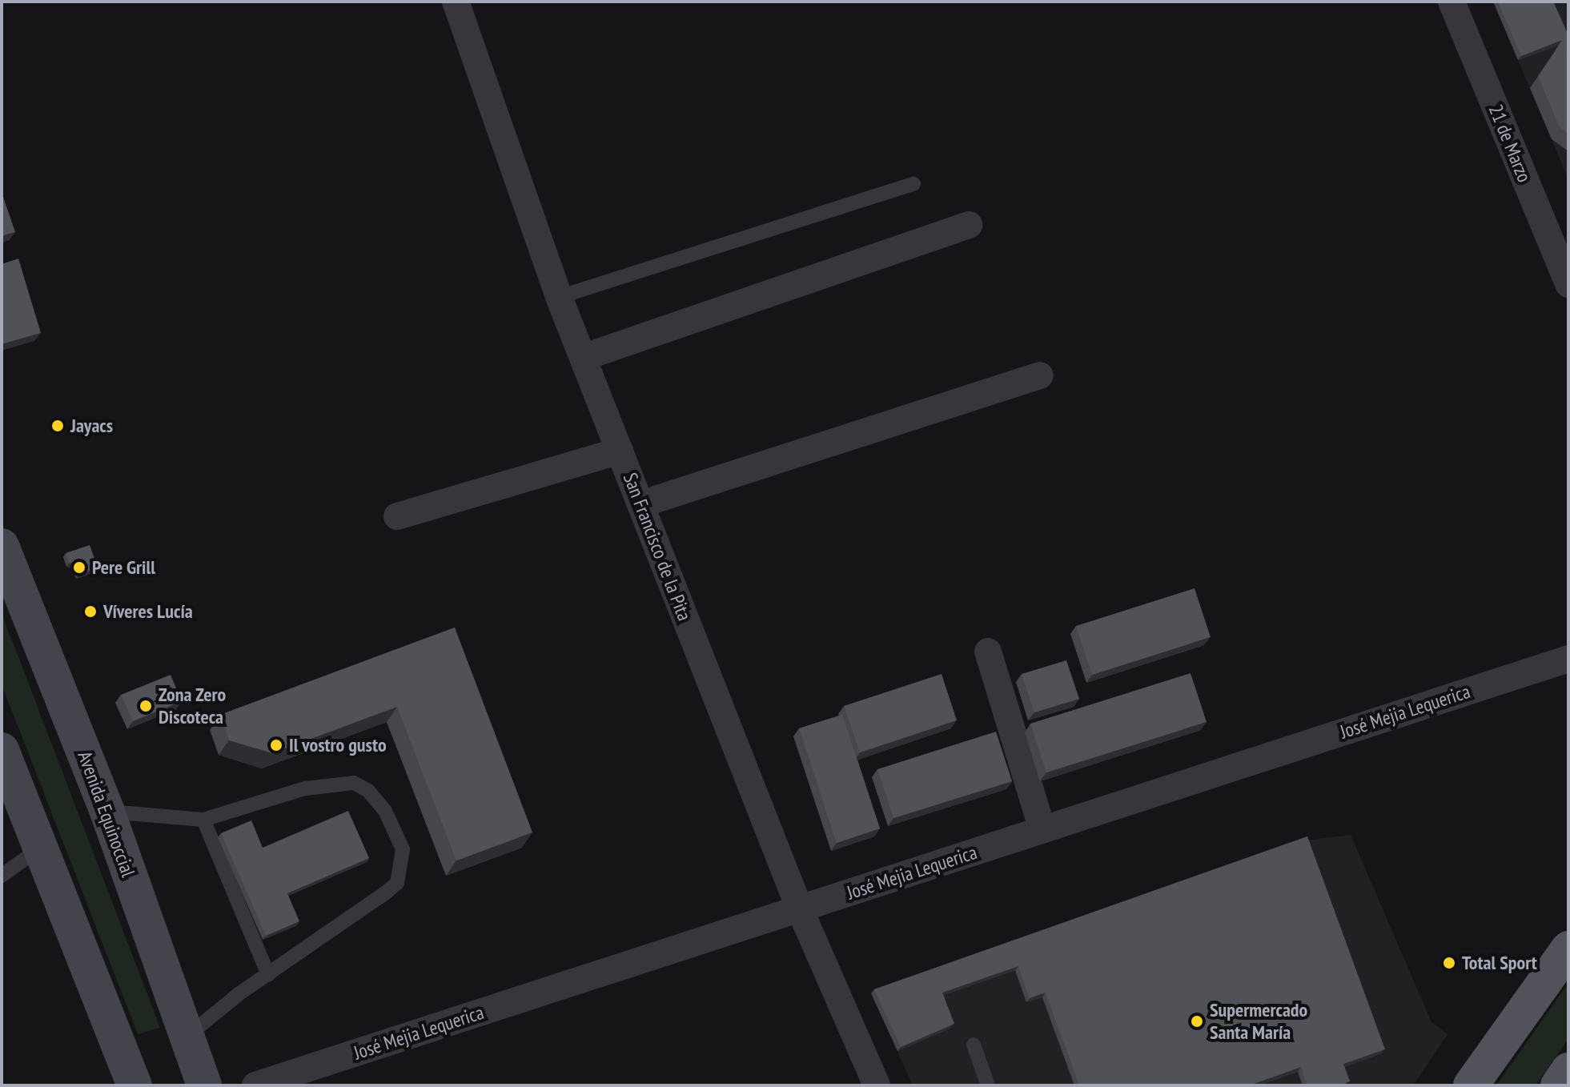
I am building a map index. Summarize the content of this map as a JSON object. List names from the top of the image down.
{
  "streets": {
    "main road": ["Avenida Equinoccial"],
    "street": ["21 de Marzo", "San Francisco de la Pita", "José Mejia Lequerica"]
  },
  "crossings": [
    ["San Francisco de la Pita", "José Mejia Lequerica"]
  ],
  "places": [
    "Jayacs",
    "Pere Grill",
    "Víveres Lucía",
    "Zona Zero Discoteca",
    "Il vostro gusto",
    "Total Sport",
    "Supermercado Santa María"
  ]
}
